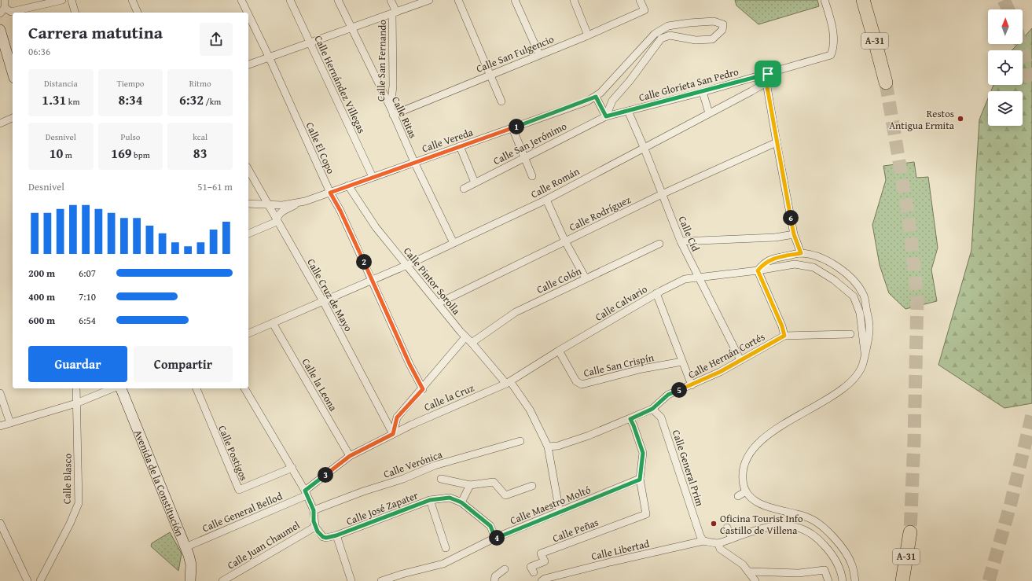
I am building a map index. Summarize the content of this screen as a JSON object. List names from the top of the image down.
{
  "streets": {
    "highway": ["A-31"],
    "street": [
      "Calle San Fulgencio",
      "Calle San Fernando",
      "Calle Hernández Villegas",
      "Calle Glorieta San Pedro",
      "Calle Ritas",
      "Calle Vereda",
      "Calle San Jerónimo",
      "Calle El Copo",
      "Calle Román",
      "Calle Rodríguez",
      "Calle Cid",
      "Calle Colón",
      "Calle Pintor Sorolla",
      "Calle Cruz de Mayo",
      "Calle Calvario",
      "Calle Hernán Cortés",
      "Calle San Crispín",
      "Calle la Leona",
      "Calle la Cruz",
      "Calle Postigos",
      "Calle Verónica",
      "Calle General Prim",
      "Calle Blasco",
      "Avenida de la Constitución",
      "Calle Maestro Moltó",
      "Calle José Zapater",
      "Calle General Bellod",
      "Calle Peñas",
      "Calle Juan Chaumel",
      "Calle Libertad"
    ]
  },
  "crossings": [
    ["Calle San Fulgencio", "Calle San Fernando"],
    ["Calle San Fulgencio", "Calle Ritas"],
    ["Calle San Fernando", "Calle Ritas"],
    ["Calle Hernández Villegas", "Calle Vereda"],
    ["Calle Glorieta San Pedro", "Calle San Jerónimo"],
    ["Calle Glorieta San Pedro", "Calle Cid"],
    ["Calle Ritas", "Calle Vereda"],
    ["Calle Ritas", "Calle Román"],
    ["Calle Vereda", "Calle El Copo"],
    ["Calle Vereda", "Calle Pintor Sorolla"],
    ["Calle Vereda", "Calle Cruz de Mayo"],
    ["Calle El Copo", "Calle Román"],
    ["Calle Román", "Calle Cid"],
    ["Calle Román", "Calle Pintor Sorolla"],
    ["Calle Román", "Calle Cruz de Mayo"],
    ["Calle Román", "Calle la Leona"],
    ["Calle Rodríguez", "Calle Cid"],
    ["Calle Rodríguez", "Calle Pintor Sorolla"],
    ["Calle Cid", "Calle Calvario"],
    ["Calle Cid", "Calle Hernán Cortés"],
    ["Calle Colón", "Calle Pintor Sorolla"],
    ["Calle Pintor Sorolla", "Calle Calvario"],
    ["Calle Pintor Sorolla", "Calle Hernán Cortés"],
    ["Calle Pintor Sorolla", "Calle la Cruz"],
    ["Calle Pintor Sorolla", "Calle Maestro Moltó"],
    ["Calle Cruz de Mayo", "Calle la Cruz"],
    ["Calle Calvario", "Calle San Crispín"],
    ["Calle Calvario", "Calle la Cruz"],
    ["Calle Hernán Cortés", "Calle General Prim"],
    ["Calle la Leona", "Calle la Cruz"],
    ["Calle la Cruz", "Calle General Bellod"],
    ["Calle la Cruz", "Calle Juan Chaumel"],
    ["Calle Postigos", "Calle Juan Chaumel"],
    ["Calle Verónica", "Calle Juan Chaumel"],
    ["Calle General Prim", "Calle Libertad"],
    ["Avenida de la Constitución", "Calle General Bellod"],
    ["Calle Maestro Moltó", "Calle José Zapater"],
    ["Calle Maestro Moltó", "Calle Peñas"],
    ["Calle José Zapater", "Calle Juan Chaumel"],
    ["Calle General Bellod", "Calle Juan Chaumel"]
  ],
  "places": ["Restos Antigua Ermita", "Oficina Tourist Info Castillo de Villena"],
  "north": "top",
  "page": {
    "heading": ["Carrera matutina", "06:36"],
    "stats": [
      ["Distancia", "1.31 km"],
      ["Tiempo", "8:34"],
      ["Ritmo", "6:32 /km"],
      ["Desnivel", "10 m"],
      ["Pulso", "169 bpm"],
      ["kcal", "83"]
    ],
    "pins": [
      "1",
      "6",
      "2",
      "5",
      "3",
      "4"
    ],
    "chart": ["Desnivel", "51–61 m"],
    "list": [
      {
        "name": "200 m",
        "note": "6:07"
      },
      {
        "name": "400 m",
        "note": "7:10"
      },
      {
        "name": "600 m",
        "note": "6:54"
      }
    ],
    "buttons": ["Guardar", "Compartir"]
  }
}
